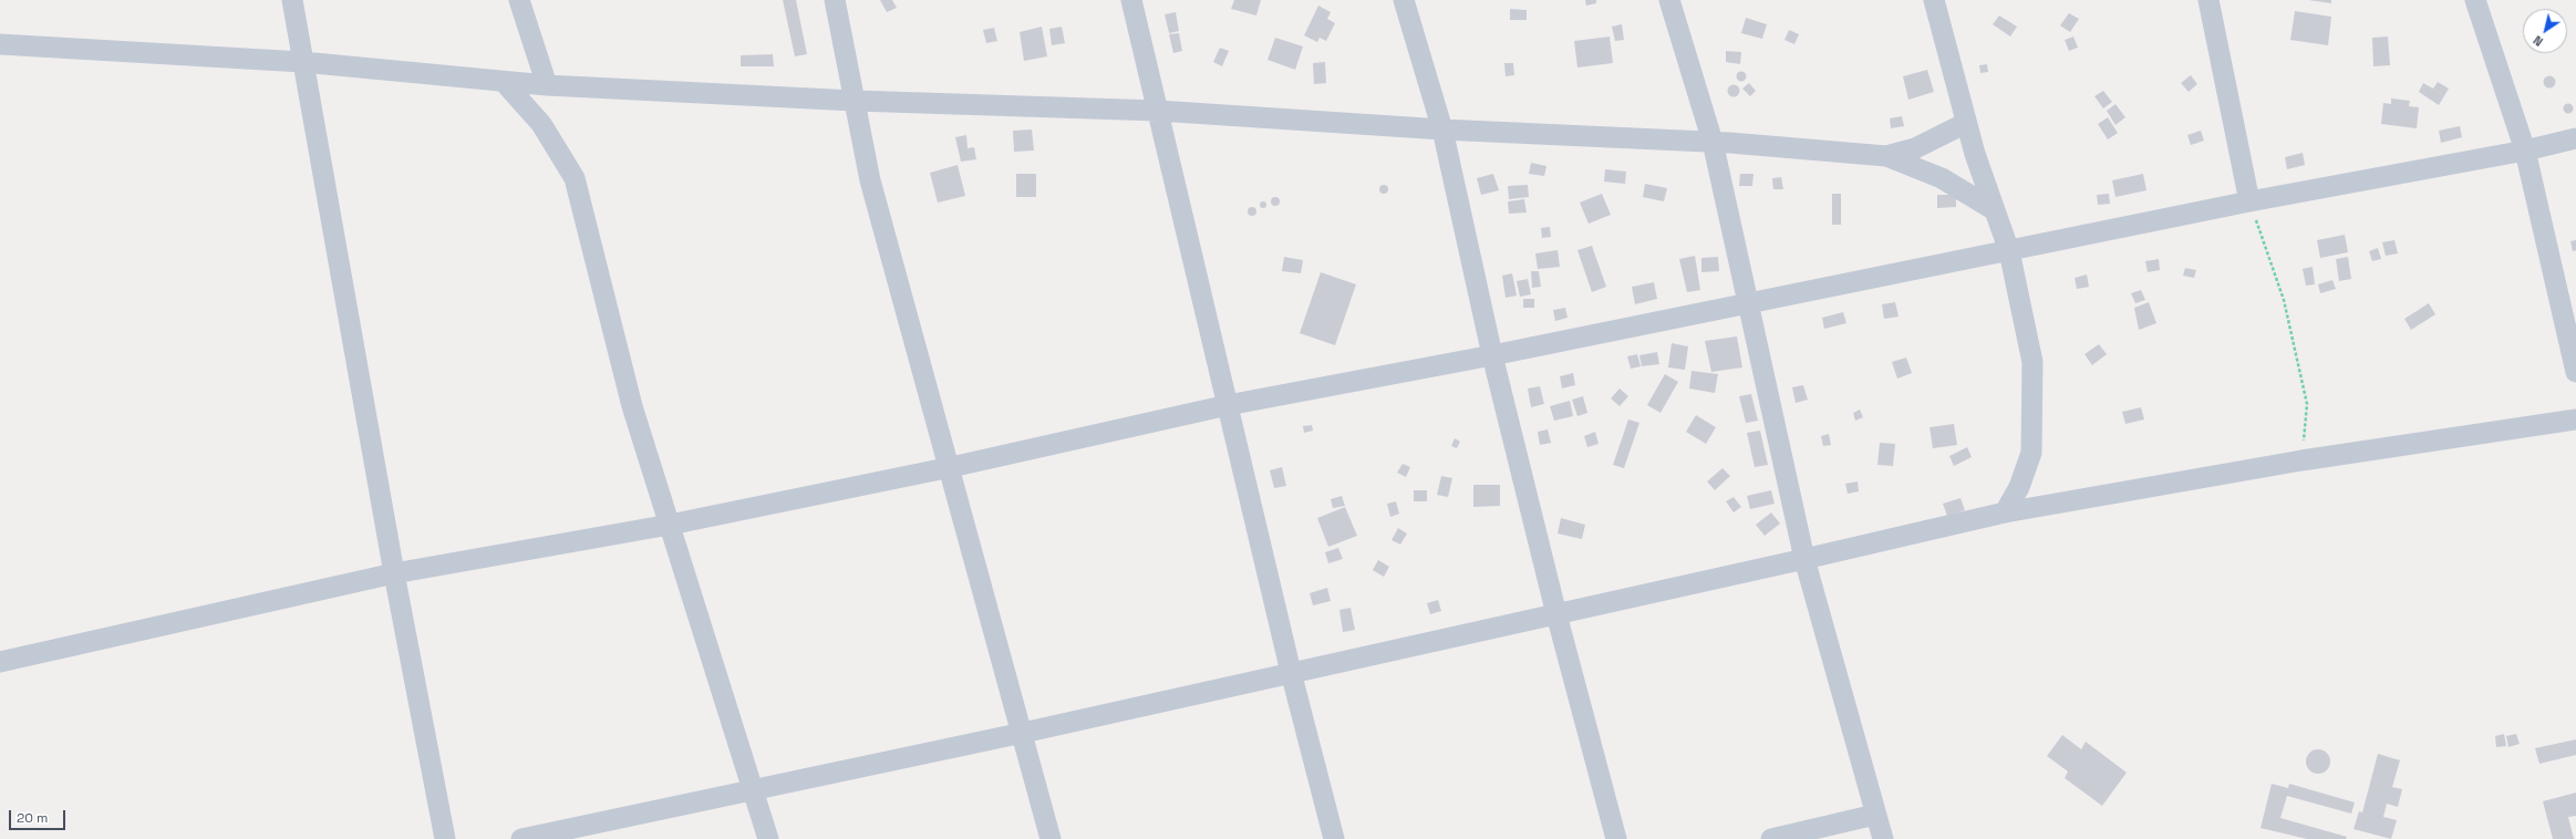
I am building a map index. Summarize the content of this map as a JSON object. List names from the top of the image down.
{
  "scale_bar": "20 m",
  "north": "bottom left"
}
